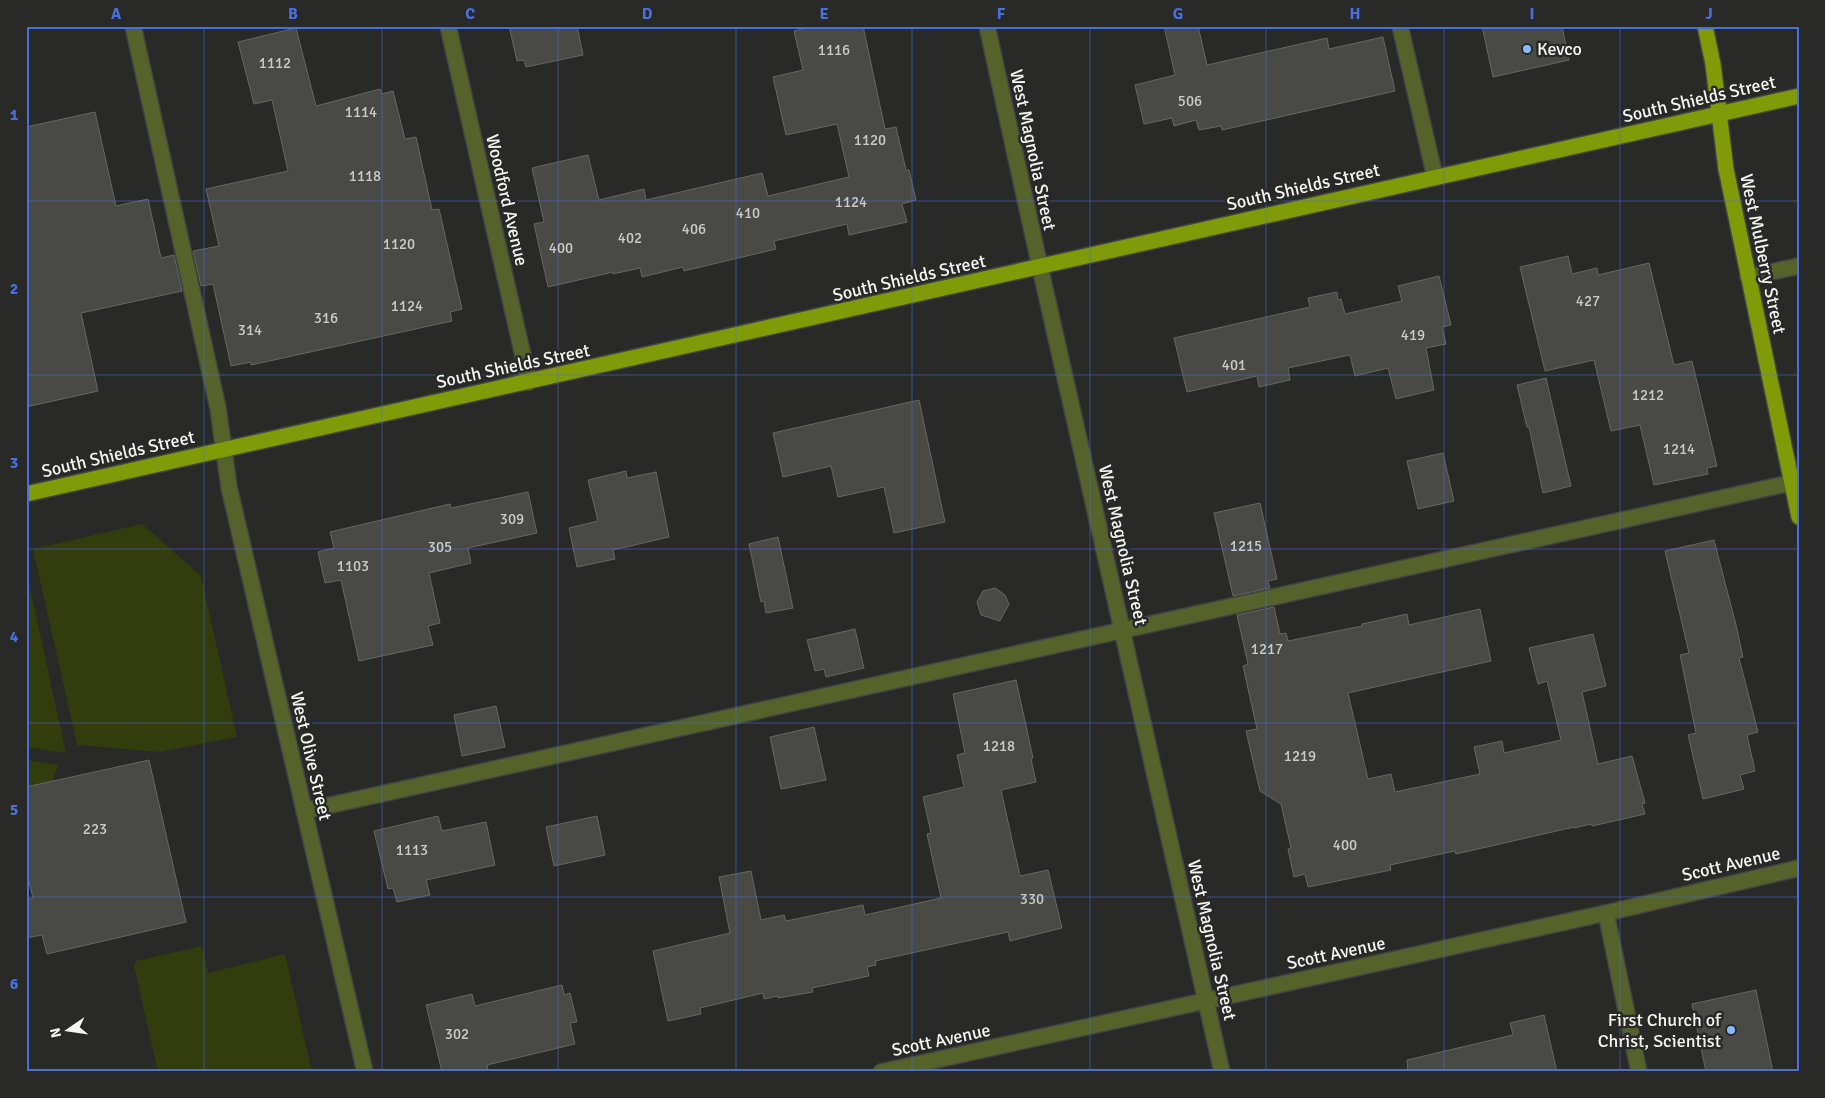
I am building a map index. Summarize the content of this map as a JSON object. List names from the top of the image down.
{
  "streets": {
    "main road": ["South Shields Street", "West Mulberry Street"],
    "street": [
      "West Magnolia Street",
      "Woodford Avenue",
      "West Olive Street",
      "Scott Avenue"
    ]
  },
  "crossings": [
    ["South Shields Street", "West Magnolia Street"],
    ["South Shields Street", "Woodford Avenue"],
    ["South Shields Street", "West Mulberry Street"],
    ["South Shields Street", "West Olive Street"],
    ["West Magnolia Street", "Scott Avenue"]
  ],
  "places": ["Kevco", "First Church of Christ, Scientist"],
  "house_numbers": [
    "1116",
    "1112",
    "506",
    "1114",
    "1120",
    "1118",
    "1124",
    "410",
    "406",
    "402",
    "1120",
    "400",
    "427",
    "1124",
    "316",
    "314",
    "419",
    "401",
    "1212",
    "1214",
    "309",
    "1215",
    "305",
    "1103",
    "1217",
    "1218",
    "1219",
    "223",
    "400",
    "1113",
    "330",
    "302"
  ],
  "north": "left",
  "grid": {
    "columns": [
      "A",
      "B",
      "C",
      "D",
      "E",
      "F",
      "G",
      "H",
      "I",
      "J"
    ],
    "rows": [
      "1",
      "2",
      "3",
      "4",
      "5",
      "6"
    ]
  }
}
